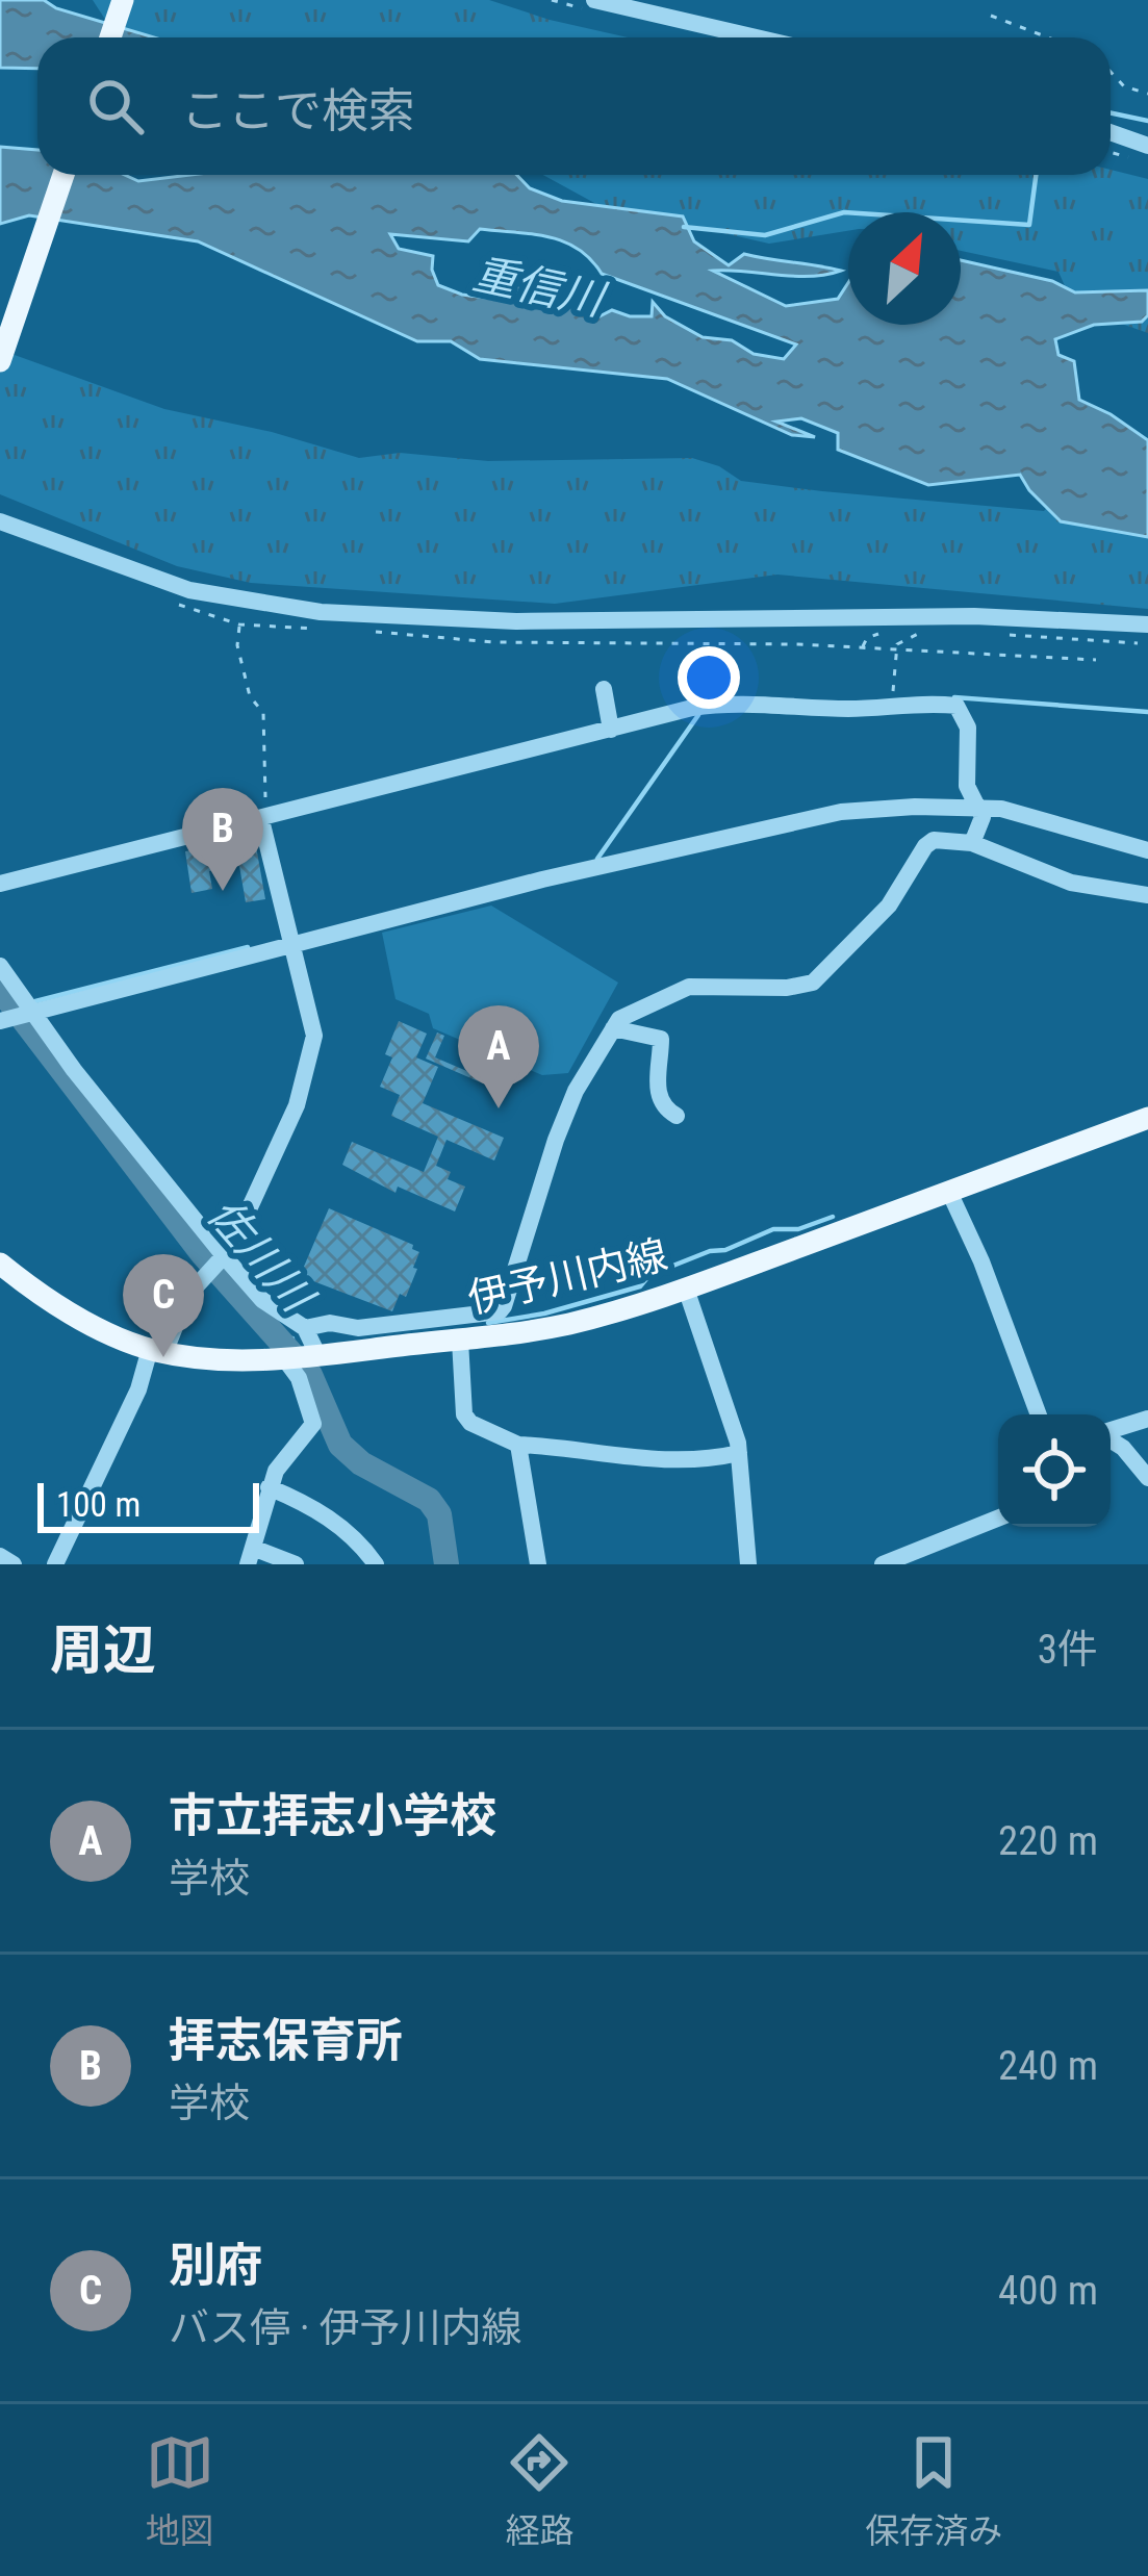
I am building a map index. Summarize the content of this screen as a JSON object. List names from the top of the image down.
{
  "streets": {
    "main road": ["伊予川内線"]
  },
  "water": ["重信川", "佐川川"],
  "scale_bar": "100 m",
  "north": "top right",
  "page": {
    "search": "ここで検索",
    "pins": ["B", "A", "C"],
    "scale": "100 m",
    "heading": ["周辺", "3件"],
    "list": [
      {
        "mark": "A",
        "name": "市立拝志小学校",
        "note": "学校",
        "value": "220 m"
      },
      {
        "mark": "B",
        "name": "拝志保育所",
        "note": "学校",
        "value": "240 m"
      },
      {
        "mark": "C",
        "name": "別府",
        "note": "バス停 · 伊予川内線",
        "value": "400 m"
      }
    ],
    "nav": ["地図", "経路", "保存済み"]
  }
}
